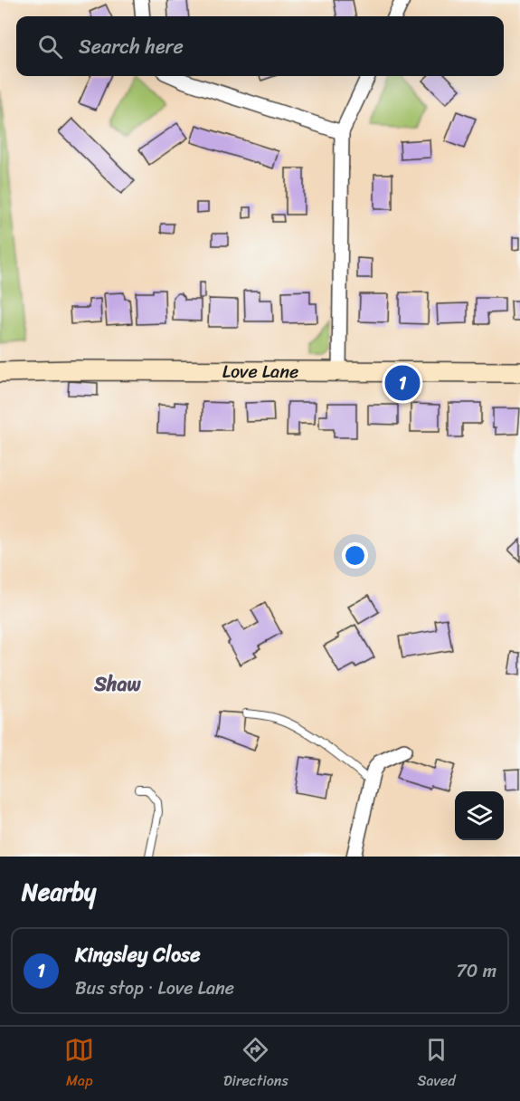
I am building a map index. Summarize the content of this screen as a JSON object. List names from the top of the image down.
{
  "streets": {
    "street": ["Love Lane"]
  },
  "districts": ["Shaw"],
  "page": {
    "search": "Search here",
    "pins": "1",
    "heading": "Nearby",
    "list": [
      {
        "mark": "1",
        "name": "Kingsley Close",
        "note": "Bus stop · Love Lane",
        "value": "70 m"
      }
    ],
    "nav": ["Map", "Directions", "Saved"]
  }
}
